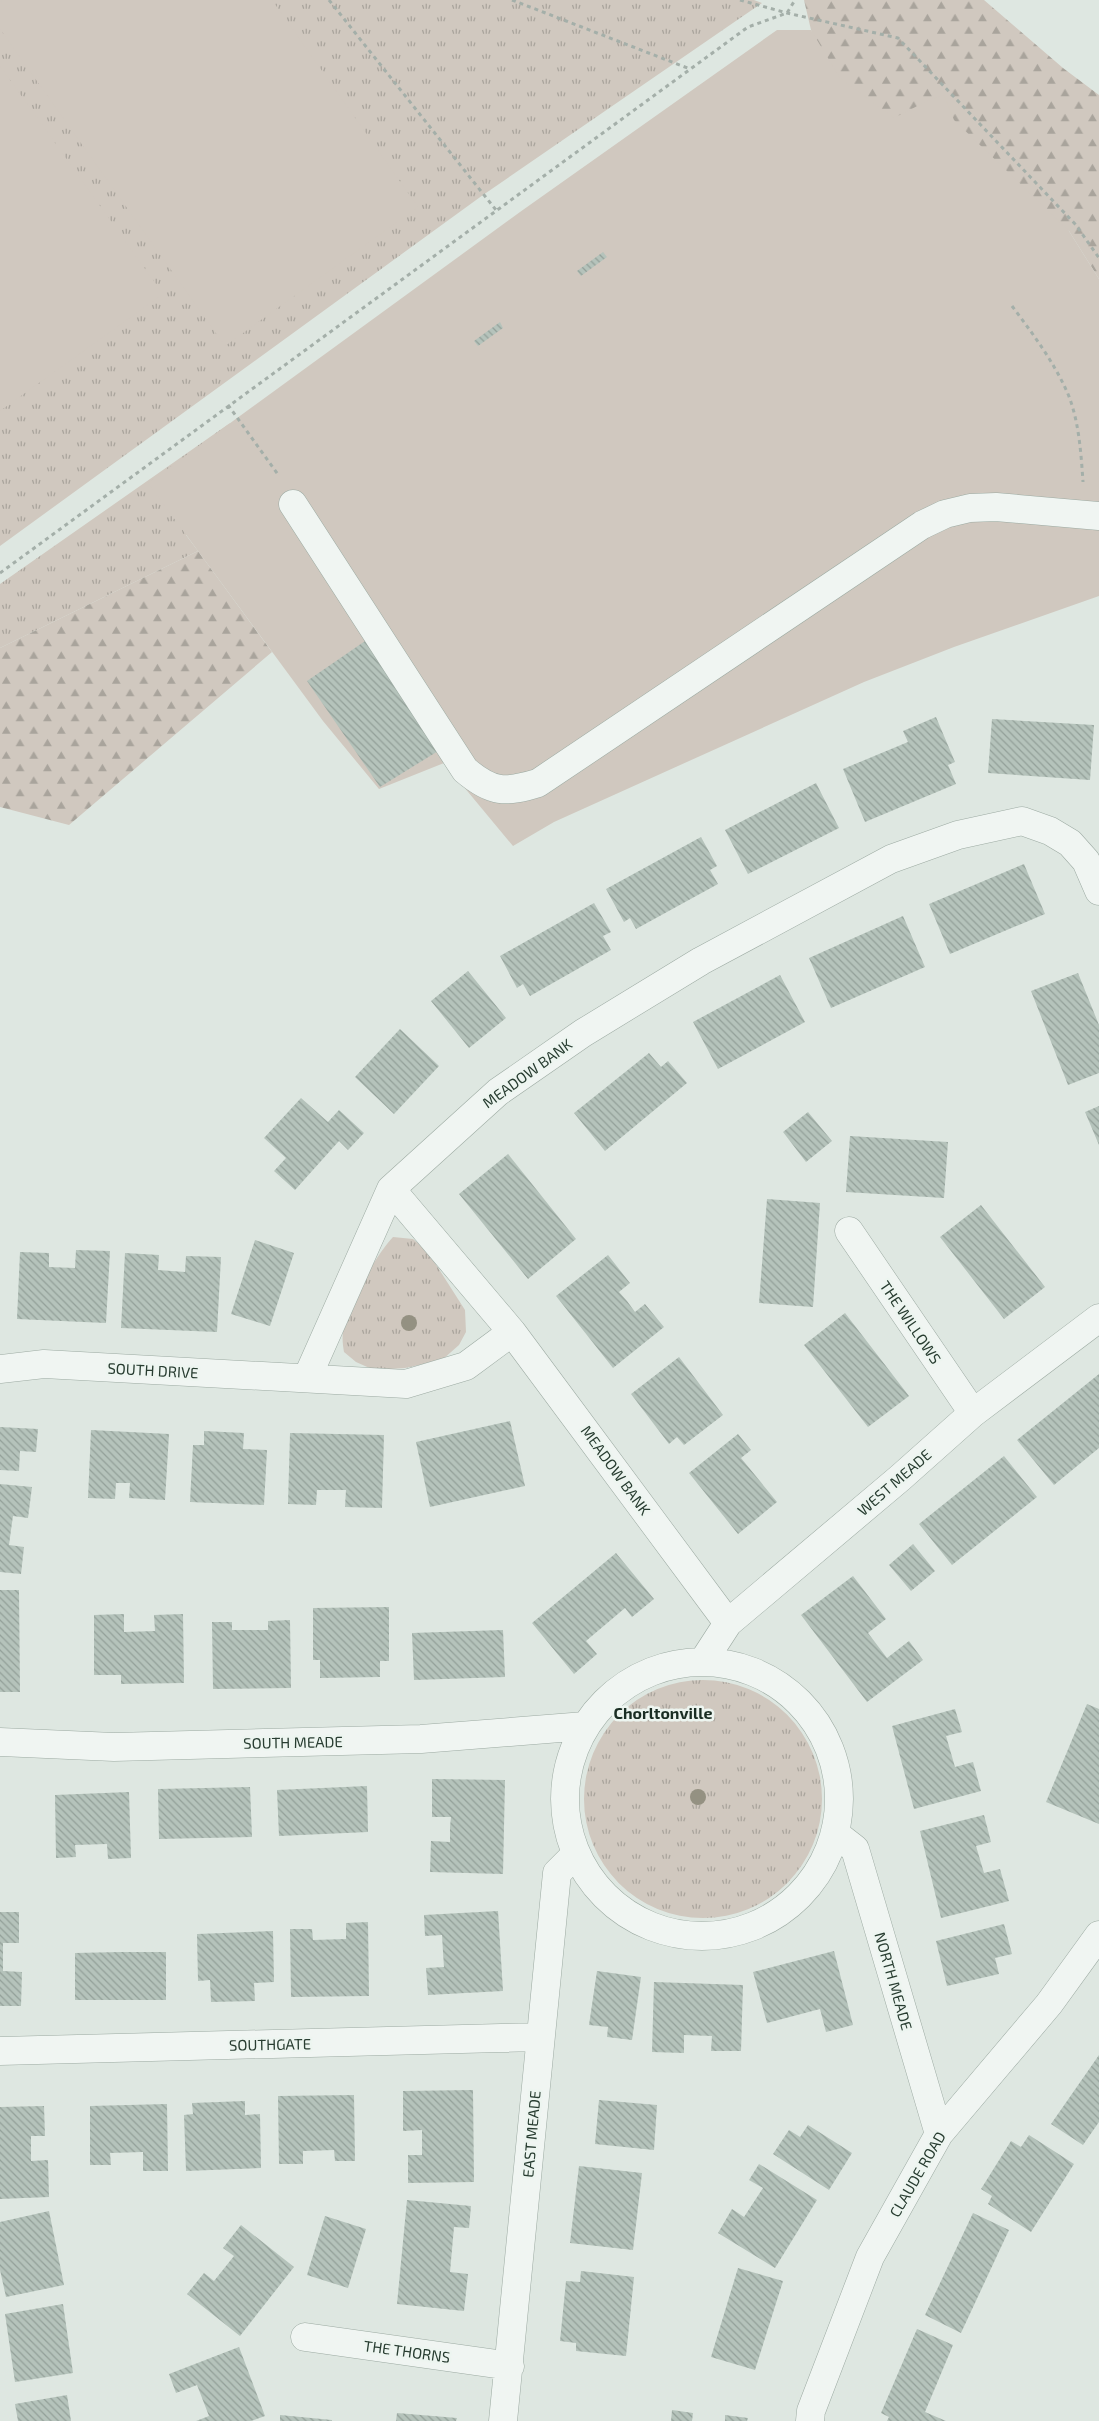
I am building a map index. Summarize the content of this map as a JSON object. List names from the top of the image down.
{
  "streets": {
    "street": [
      "MEADOW BANK",
      "THE WILLOWS",
      "SOUTH DRIVE",
      "WEST MEADE",
      "SOUTH MEADE",
      "NORTH MEADE",
      "SOUTHGATE",
      "EAST MEADE",
      "CLAUDE ROAD",
      "THE THORNS"
    ]
  },
  "crossings": [
    ["MEADOW BANK", "SOUTH DRIVE"],
    ["MEADOW BANK", "WEST MEADE"],
    ["THE WILLOWS", "WEST MEADE"],
    ["NORTH MEADE", "CLAUDE ROAD"],
    ["SOUTHGATE", "EAST MEADE"],
    ["EAST MEADE", "THE THORNS"]
  ],
  "districts": ["Chorltonville"]
}
